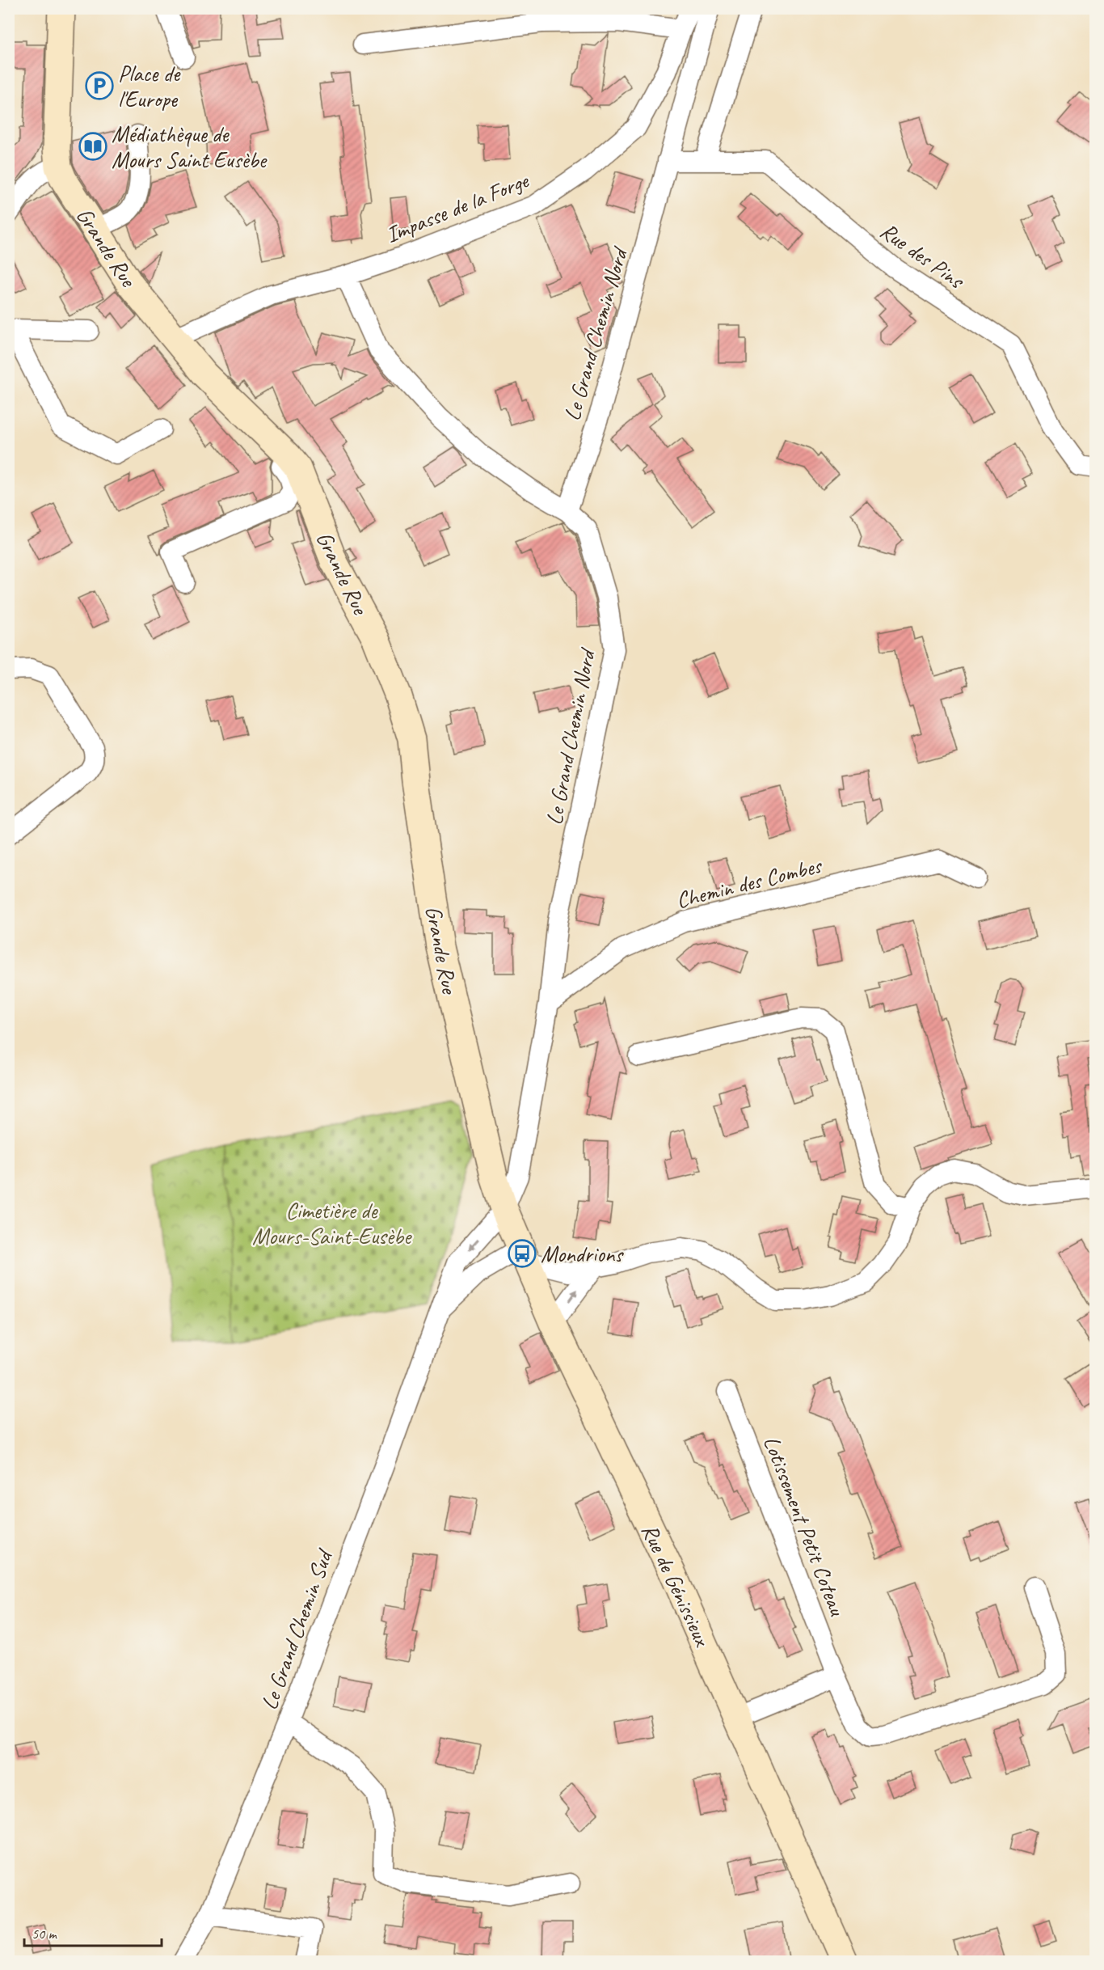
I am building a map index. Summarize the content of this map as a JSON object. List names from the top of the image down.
{
  "streets": {
    "street": [
      "Impasse de la Forge",
      "Grande Rue",
      "Rue des Pins",
      "Le Grand Chemin Nord",
      "Chemin des Combes",
      "Lotissement Petit Coteau",
      "Rue de Génissieux",
      "Le Grand Chemin Sud"
    ]
  },
  "crossings": [
    ["Impasse de la Forge", "Grande Rue"],
    ["Grande Rue", "Le Grand Chemin Nord"],
    ["Grande Rue", "Rue de Génissieux"],
    ["Grande Rue", "Le Grand Chemin Sud"],
    ["Rue des Pins", "Le Grand Chemin Nord"],
    ["Le Grand Chemin Nord", "Chemin des Combes"],
    ["Le Grand Chemin Nord", "Rue de Génissieux"],
    ["Le Grand Chemin Nord", "Le Grand Chemin Sud"],
    ["Rue de Génissieux", "Le Grand Chemin Sud"]
  ],
  "parks": ["Cimetière de Mours-Saint-Eusèbe"],
  "places": {
    "parking": ["Place de l'Europe"],
    "library": ["Médiathèque de Mours Saint Eusèbe"],
    "bus stop": ["Mondrions"]
  },
  "scale_bar": "50 m"
}
